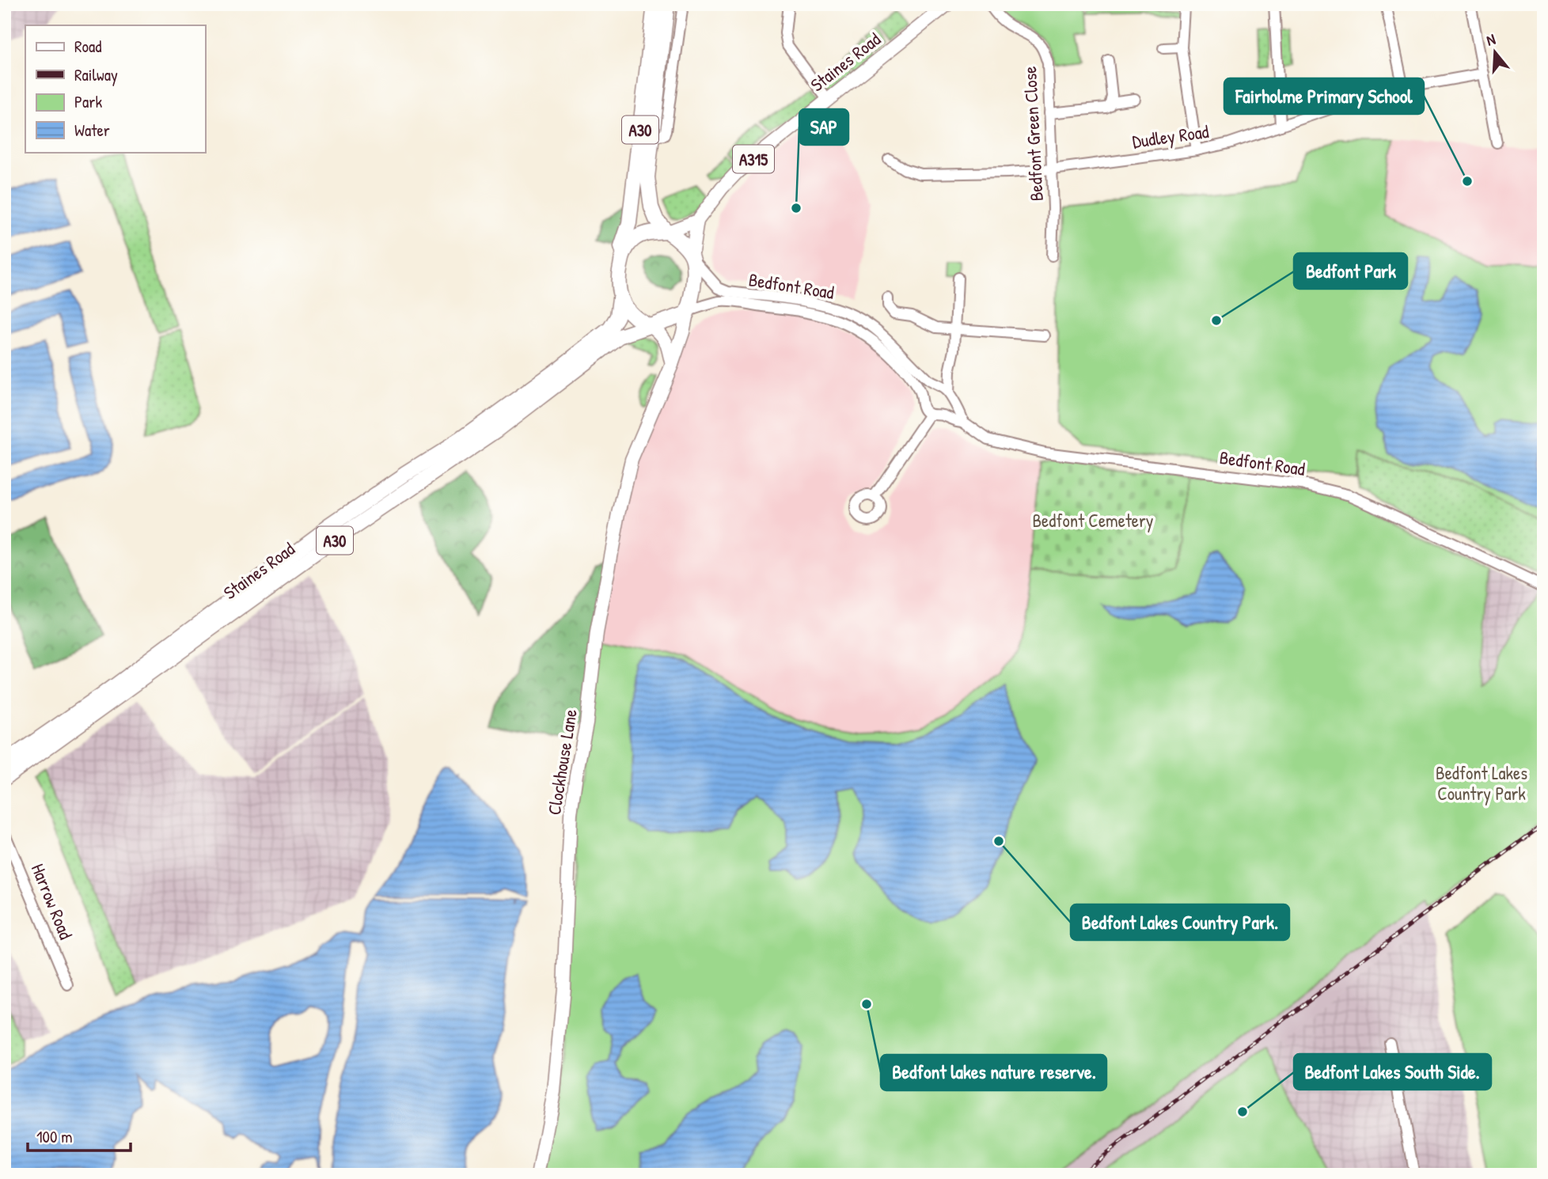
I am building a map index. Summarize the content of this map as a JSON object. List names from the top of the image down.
{
  "streets": {
    "highway": ["Staines Road", "A30"],
    "main road": ["A315", "Clockhouse Lane"],
    "street": [
      "Bedfont Green Close",
      "Dudley Road",
      "Bedfont Road",
      "Harrow Road"
    ]
  },
  "crossings": [
    ["Staines Road", "A30"],
    ["Staines Road", "Bedfont Road"],
    ["Staines Road", "Clockhouse Lane"],
    ["A30", "Bedfont Road"],
    ["A30", "Clockhouse Lane"],
    ["Bedfont Green Close", "Dudley Road"],
    ["Bedfont Road", "Clockhouse Lane"]
  ],
  "parks": ["Bedfont Cemetery", "Bedfont Lakes Country Park"],
  "places": [
    "Fairholme Primary School",
    "SAP",
    "Bedfont Park",
    "Bedfont Lakes Country Park.",
    "Bedfont lakes nature reserve.",
    "Bedfont Lakes South Side."
  ],
  "legend": [
    "Road",
    "Railway",
    "Park",
    "Water"
  ],
  "scale_bar": "100 m",
  "north": "top"
}
